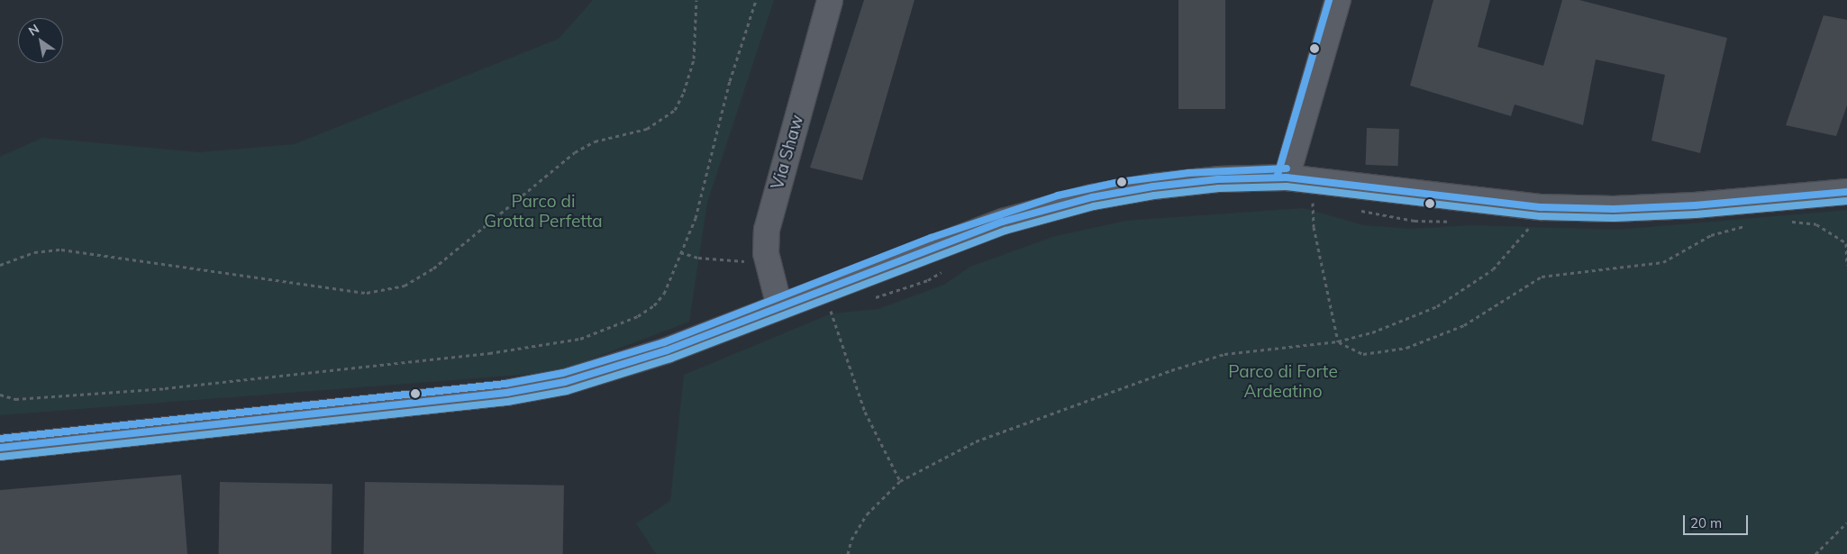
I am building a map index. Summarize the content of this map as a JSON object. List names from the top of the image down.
{
  "streets": {
    "street": ["Via Shaw"]
  },
  "parks": ["Parco di Grotta Perfetta", "Parco di Forte Ardeatino"],
  "scale_bar": "20 m",
  "north": "top left"
}
